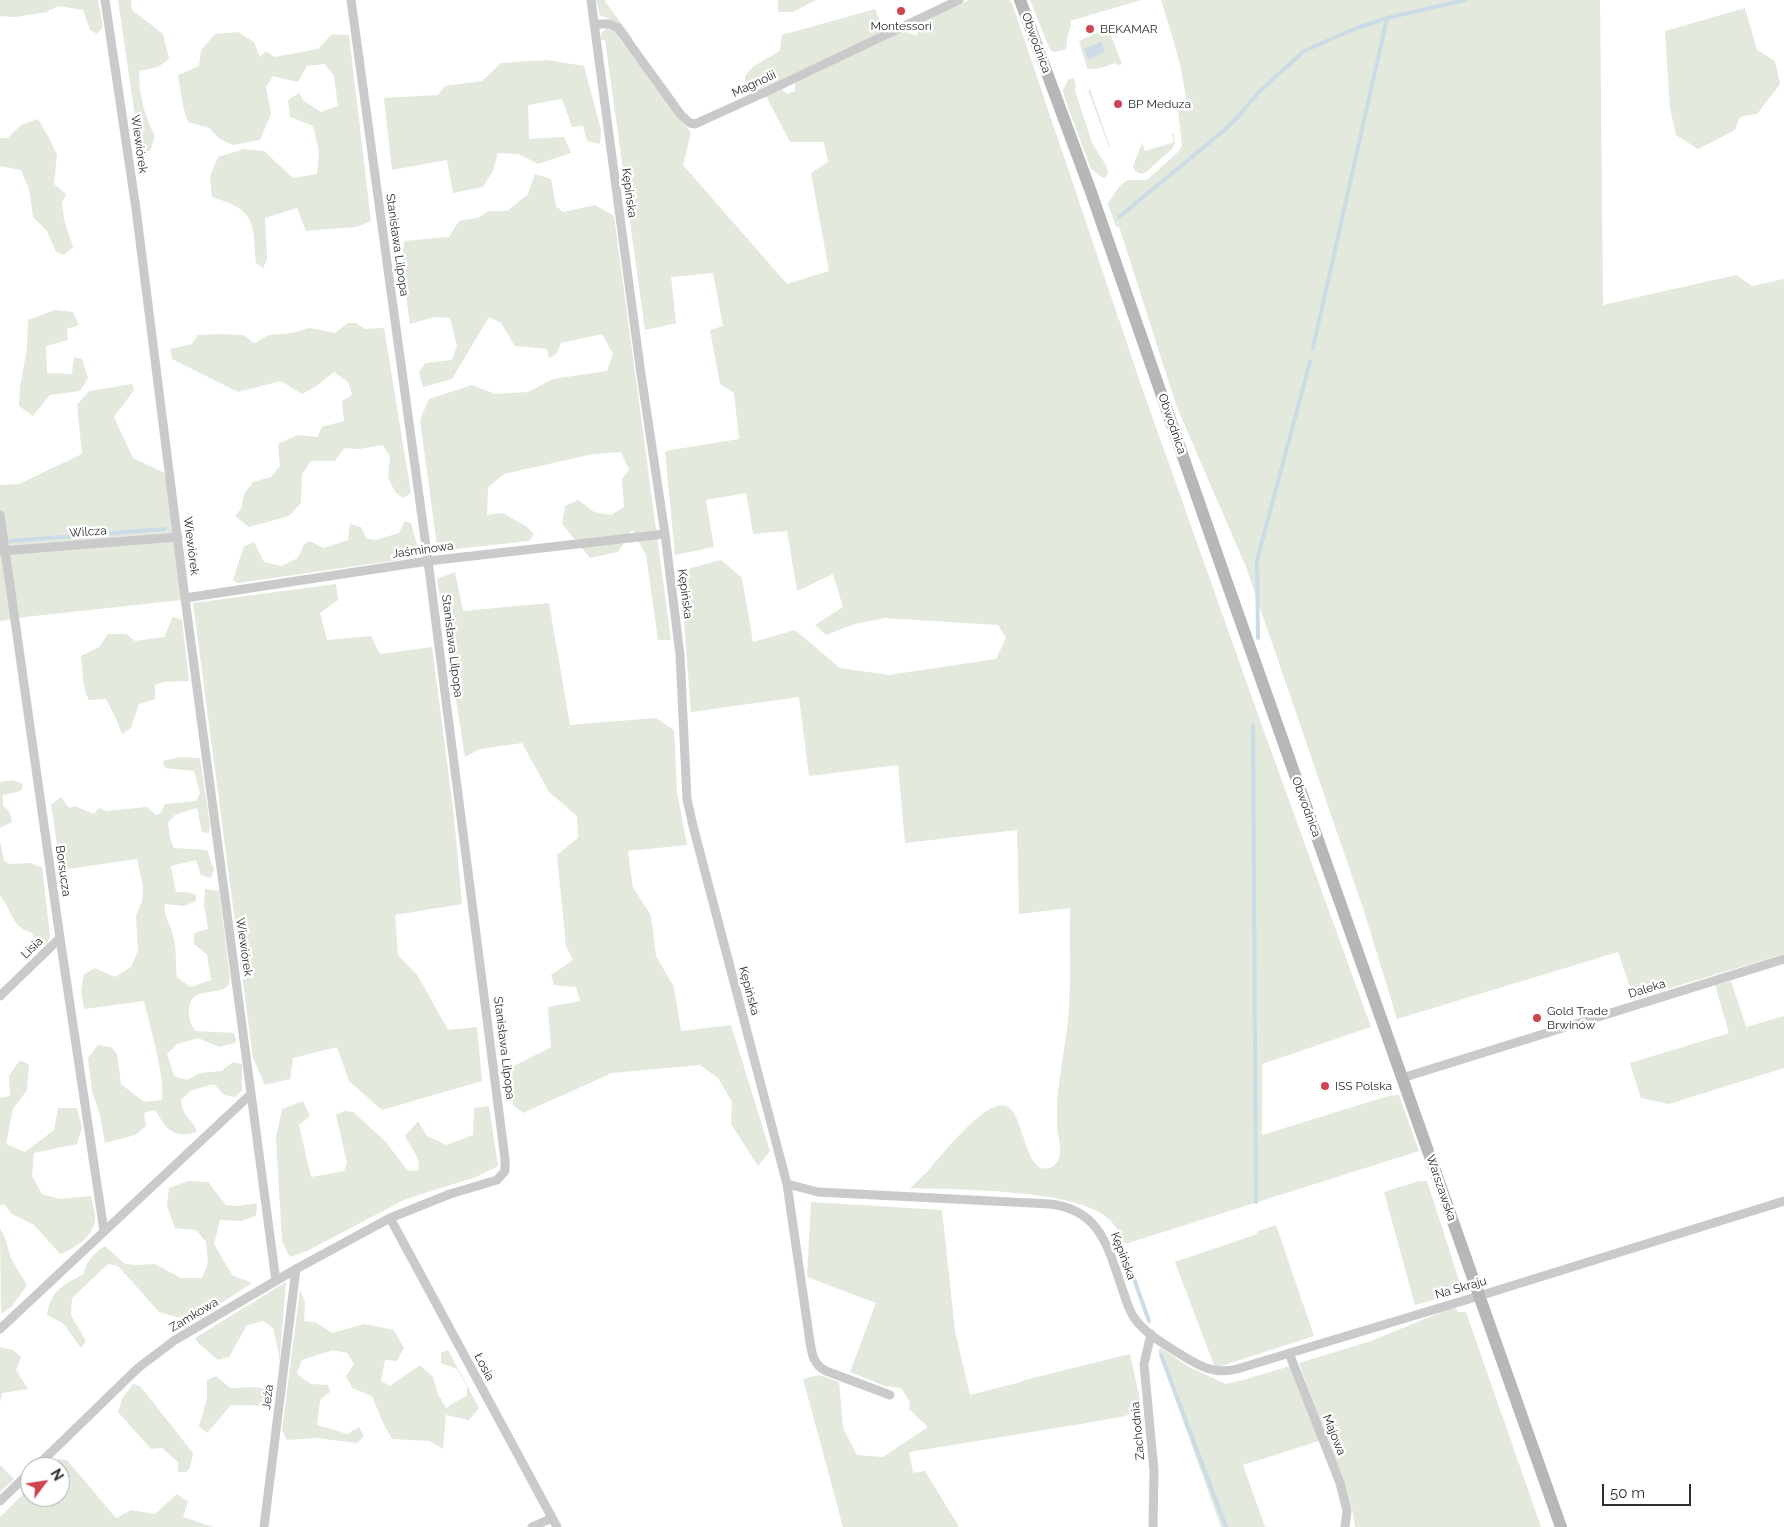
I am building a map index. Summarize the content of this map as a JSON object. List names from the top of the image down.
{
  "streets": {
    "main road": ["Obwodnica", "Warszawska"],
    "street": [
      "Magnolii",
      "Wiewiórek",
      "Kępińska",
      "Stanisława Lilpopa",
      "Wilcza",
      "Jaśminowa",
      "Borsucza",
      "Lisia",
      "Daleka",
      "Na Skraju",
      "Zamkowa",
      "Łosia",
      "Jeża",
      "Zachodnia",
      "Majowa"
    ]
  },
  "crossings": [
    ["Obwodnica", "Warszawska"],
    ["Magnolii", "Kępińska"],
    ["Wiewiórek", "Wilcza"],
    ["Wiewiórek", "Jaśminowa"],
    ["Wiewiórek", "Zamkowa"],
    ["Kępińska", "Jaśminowa"],
    ["Kępińska", "Na Skraju"],
    ["Kępińska", "Zachodnia"],
    ["Stanisława Lilpopa", "Jaśminowa"],
    ["Stanisława Lilpopa", "Zamkowa"],
    ["Stanisława Lilpopa", "Łosia"],
    ["Wilcza", "Borsucza"],
    ["Borsucza", "Lisia"],
    ["Daleka", "Warszawska"],
    ["Warszawska", "Na Skraju"],
    ["Na Skraju", "Zachodnia"],
    ["Na Skraju", "Majowa"],
    ["Zamkowa", "Łosia"],
    ["Zamkowa", "Jeża"]
  ],
  "places": [
    "Montessori",
    "BEKAMAR",
    "BP Meduza",
    "Gold Trade Brwinów",
    "ISS Polska"
  ],
  "scale_bar": "50 m",
  "north": "top right"
}
